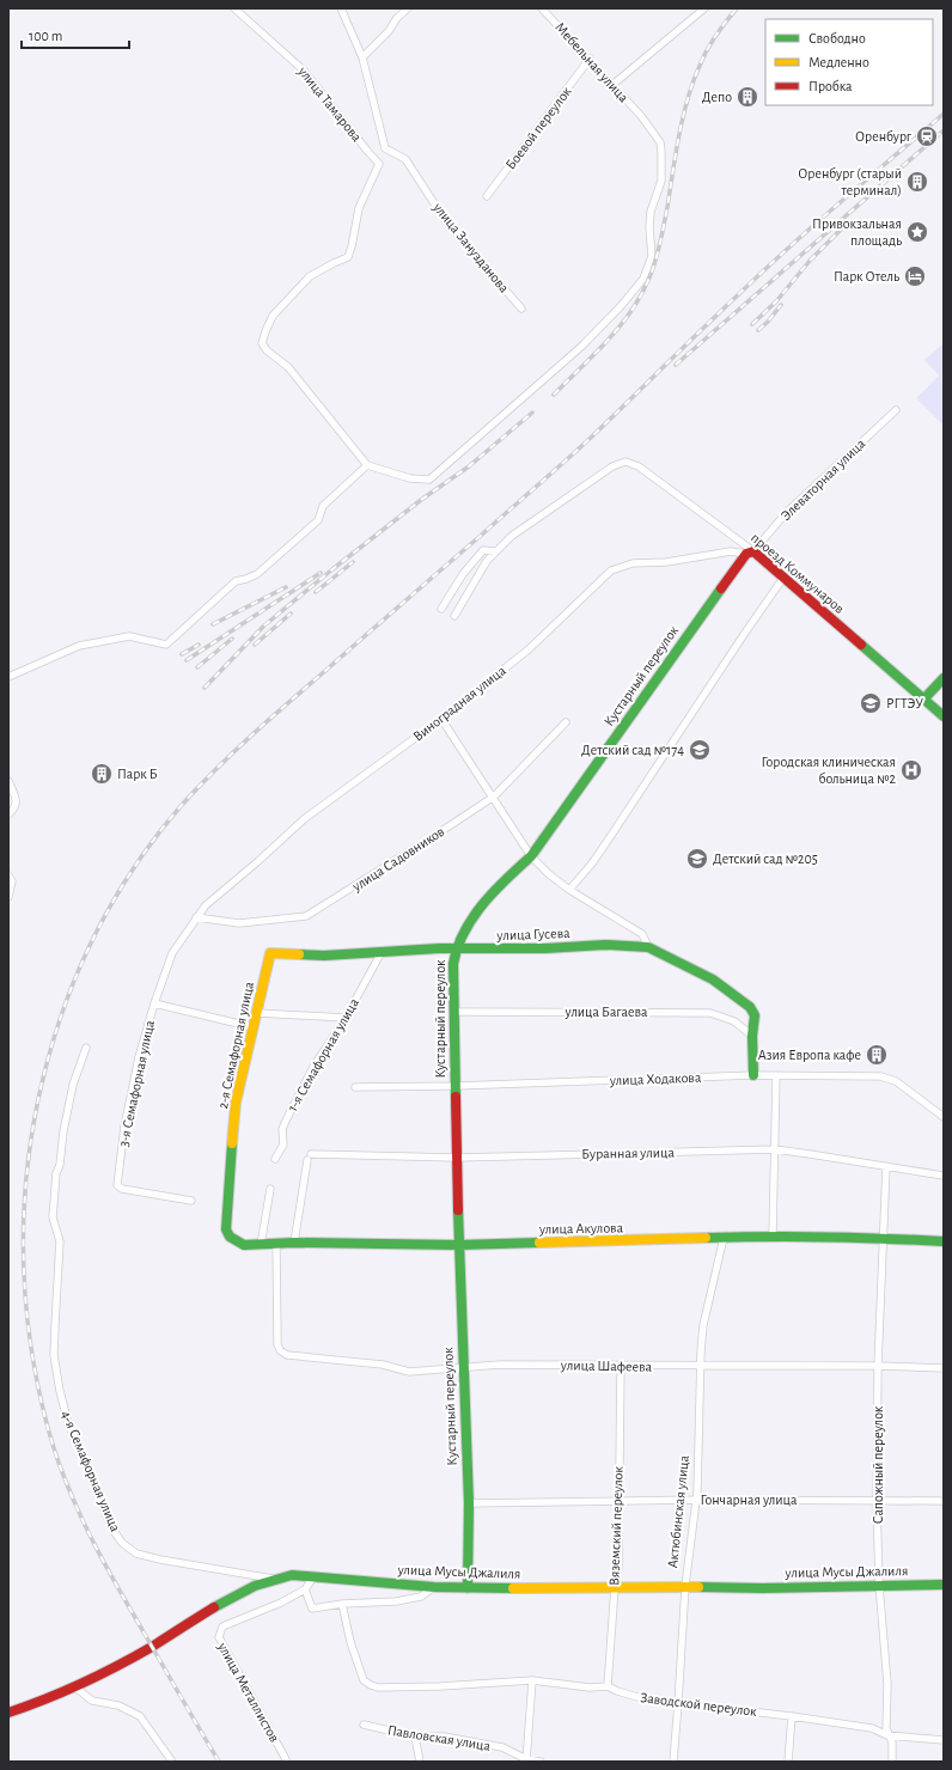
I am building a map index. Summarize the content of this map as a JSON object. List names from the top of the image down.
{
  "streets": {
    "street": [
      "Мебельная улица",
      "улица Тамарова",
      "Боевой переулок",
      "улица Занузданова",
      "Элеваторная улица",
      "проезд Коммунаров",
      "Кустарный переулок",
      "Виноградная улица",
      "улица Садовников",
      "улица Гусева",
      "улица Багаева",
      "2-я Семафорная улица",
      "1-я Семафорная улица",
      "улица Ходакова",
      "3-я Семафорная улица",
      "Буранная улица",
      "улица Акулова",
      "улица Шафеева",
      "Сапожный переулок",
      "4-я Семафорная улица",
      "Гончарная улица",
      "Актюбинская улица",
      "Вяземский переулок",
      "улица Мусы Джалиля",
      "улица Металлистов",
      "Заводской переулок",
      "Павловская улица"
    ]
  },
  "crossings": [
    ["Мебельная улица", "Боевой переулок"],
    ["Элеваторная улица", "проезд Коммунаров"],
    ["Элеваторная улица", "Кустарный переулок"],
    ["Элеваторная улица", "Виноградная улица"],
    ["проезд Коммунаров", "Кустарный переулок"],
    ["проезд Коммунаров", "Виноградная улица"],
    ["Кустарный переулок", "Виноградная улица"],
    ["Кустарный переулок", "улица Гусева"],
    ["Кустарный переулок", "улица Багаева"],
    ["Кустарный переулок", "улица Ходакова"],
    ["Кустарный переулок", "Буранная улица"],
    ["Кустарный переулок", "улица Акулова"],
    ["Кустарный переулок", "улица Шафеева"],
    ["Кустарный переулок", "Гончарная улица"],
    ["Кустарный переулок", "улица Мусы Джалиля"],
    ["Виноградная улица", "улица Садовников"],
    ["Виноградная улица", "3-я Семафорная улица"],
    ["улица Садовников", "3-я Семафорная улица"],
    ["улица Гусева", "улица Багаева"],
    ["улица Гусева", "2-я Семафорная улица"],
    ["улица Гусева", "1-я Семафорная улица"],
    ["2-я Семафорная улица", "улица Акулова"],
    ["Буранная улица", "улица Акулова"],
    ["Буранная улица", "Сапожный переулок"],
    ["улица Акулова", "улица Шафеева"],
    ["улица Акулова", "Сапожный переулок"],
    ["улица Акулова", "Актюбинская улица"],
    ["улица Шафеева", "Сапожный переулок"],
    ["улица Шафеева", "Актюбинская улица"],
    ["улица Шафеева", "Вяземский переулок"],
    ["Сапожный переулок", "Гончарная улица"],
    ["Сапожный переулок", "улица Мусы Джалиля"],
    ["Сапожный переулок", "Заводской переулок"],
    ["4-я Семафорная улица", "улица Мусы Джалиля"],
    ["Гончарная улица", "Актюбинская улица"],
    ["Гончарная улица", "Вяземский переулок"],
    ["Актюбинская улица", "улица Мусы Джалиля"],
    ["Актюбинская улица", "Заводской переулок"],
    ["Вяземский переулок", "улица Мусы Джалиля"],
    ["Вяземский переулок", "Заводской переулок"]
  ],
  "places": {
    "building": [
      "Депо",
      "Оренбург (старый терминал)",
      "Парк Б",
      "Азия Европа кафе"
    ],
    "station": ["Оренбург"],
    "place": ["Привокзальная площадь"],
    "hotel": ["Парк Отель"],
    "school or university": ["РГТЭУ", "Детский сад №174", "Детский сад №205"],
    "hospital": ["Городская клиническая больница №2"]
  },
  "legend": ["Свободно", "Медленно", "Пробка"],
  "scale_bar": "100 m"
}
